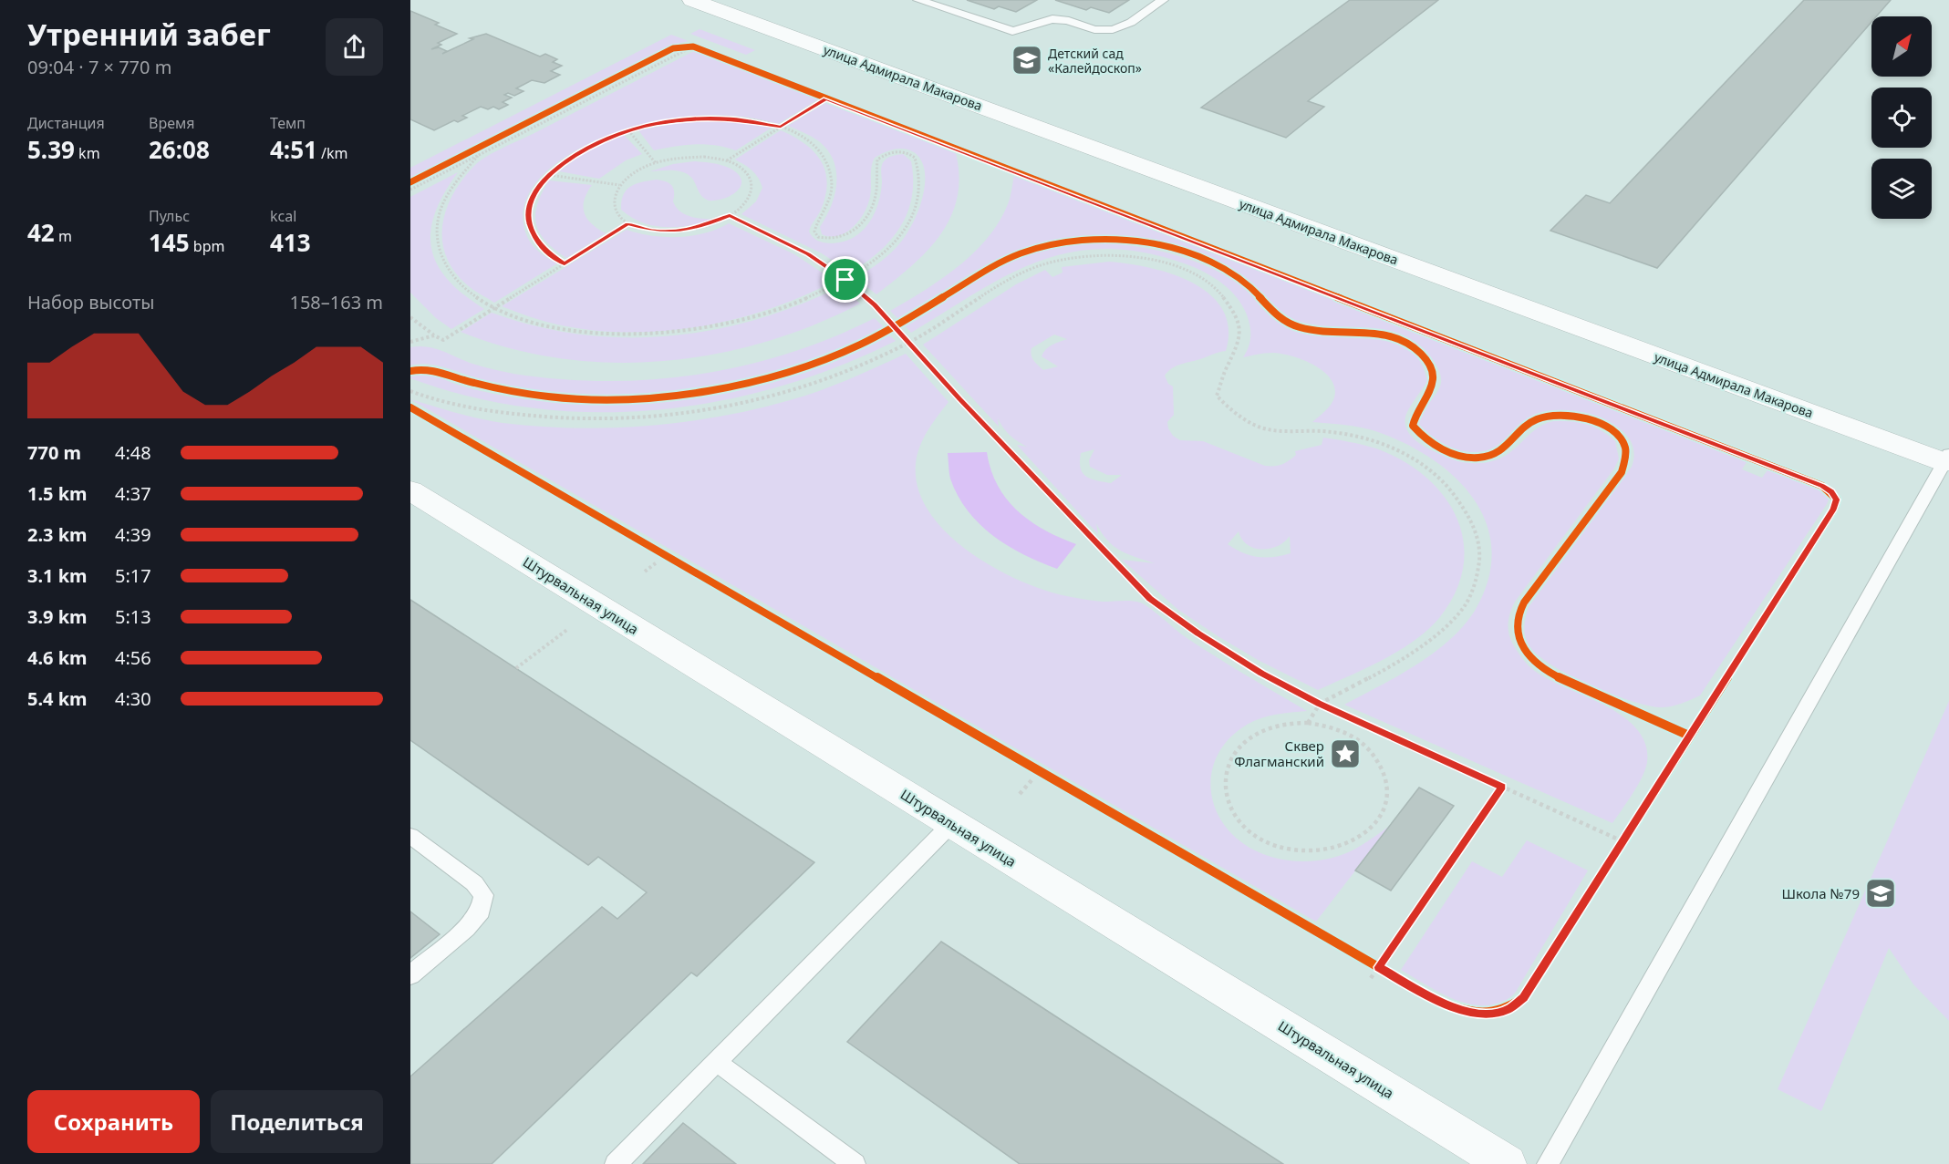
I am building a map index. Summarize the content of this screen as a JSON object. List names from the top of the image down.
{
  "streets": {
    "street": ["улица Адмирала Макарова", "Штурвальная улица"]
  },
  "places": {
    "school or university": ["Детский сад «Калейдоскоп»", "Школа №79"],
    "place": ["Сквер Флагманский"]
  },
  "north": "top right",
  "page": {
    "heading": ["Утренний забег", "09:04 · 7 × 770 m"],
    "stats": [
      ["Дистанция", "5.39 km"],
      ["Время", "26:08"],
      ["Темп", "4:51 /km"],
      ["42 m"],
      ["Пульс", "145 bpm"],
      ["kcal", "413"]
    ],
    "chart": ["Набор высоты", "158–163 m"],
    "list": [
      {
        "name": "770 m",
        "note": "4:48"
      },
      {
        "name": "1.5 km",
        "note": "4:37"
      },
      {
        "name": "2.3 km",
        "note": "4:39"
      },
      {
        "name": "3.1 km",
        "note": "5:17"
      },
      {
        "name": "3.9 km",
        "note": "5:13"
      },
      {
        "name": "4.6 km",
        "note": "4:56"
      },
      {
        "name": "5.4 km",
        "note": "4:30"
      }
    ],
    "buttons": ["Сохранить", "Поделиться"]
  }
}
